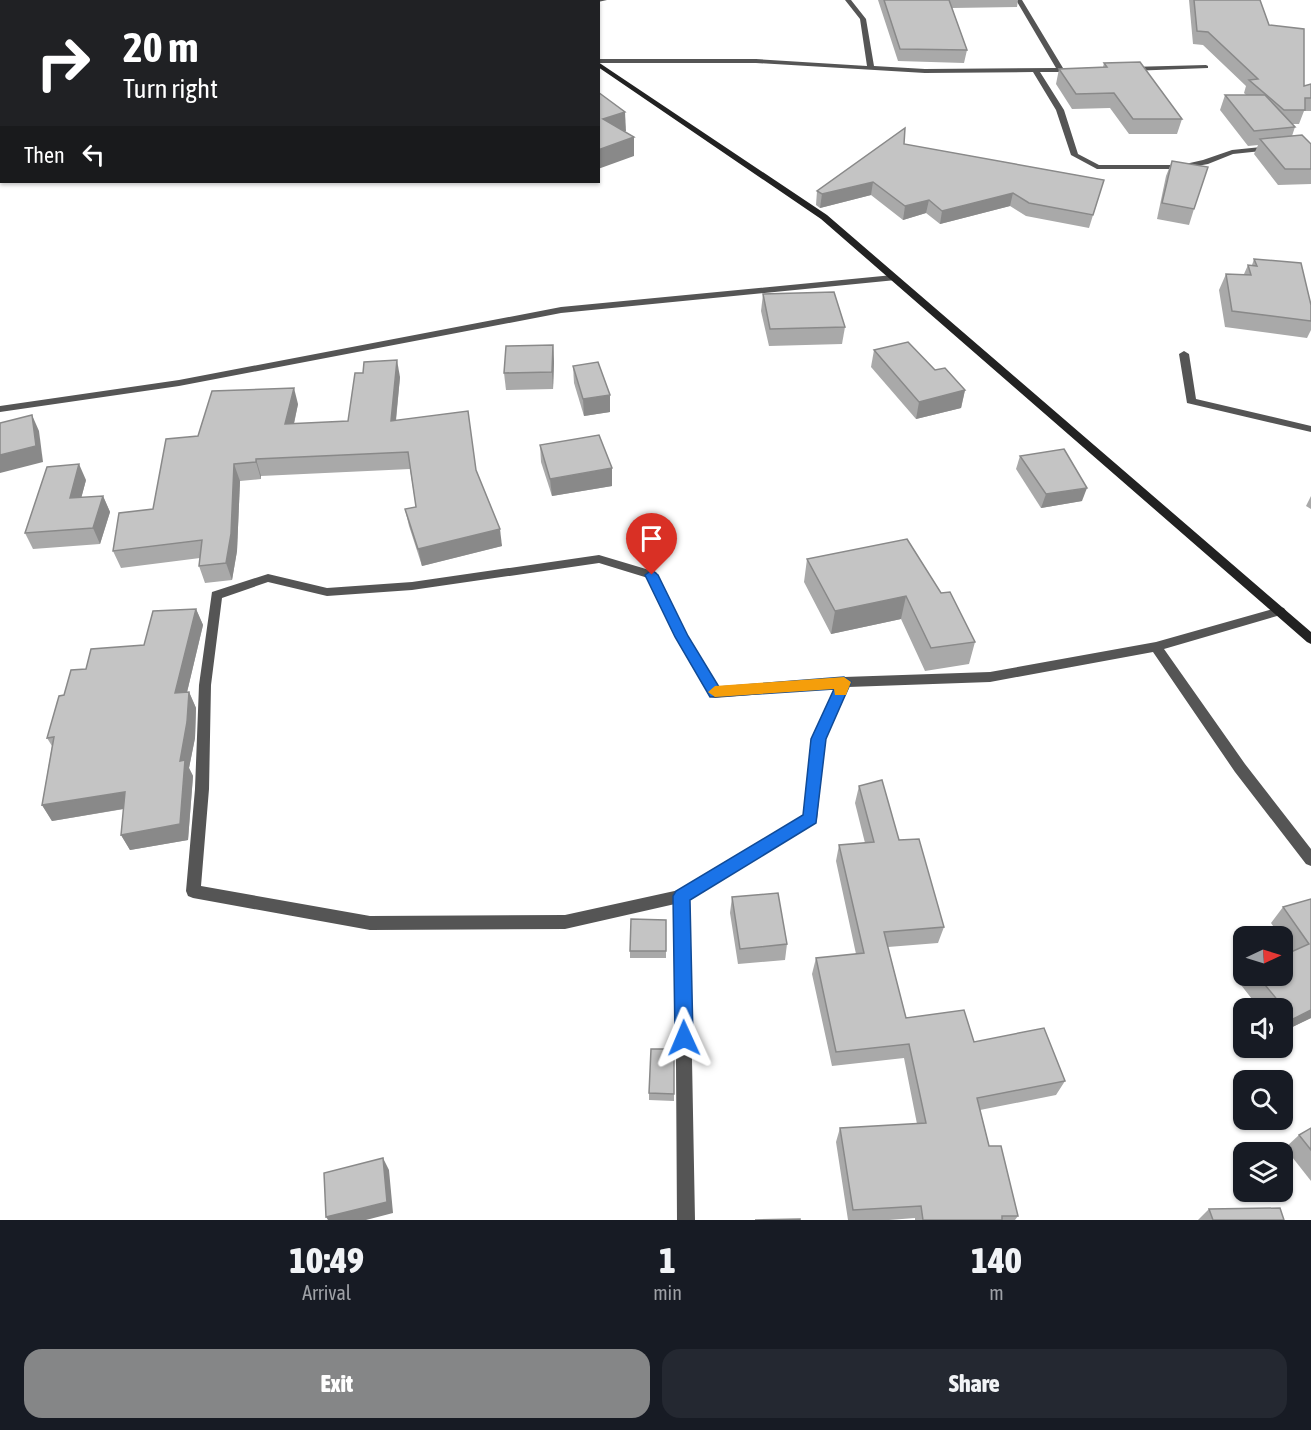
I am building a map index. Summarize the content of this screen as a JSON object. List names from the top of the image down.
{
  "north": "right",
  "page": {
    "turn": ["20 m", "Turn right"],
    "then": "Then",
    "eta": [
      "10:49",
      "Arrival",
      "1",
      "min",
      "140",
      "m"
    ],
    "buttons": ["Exit", "Share"]
  }
}
